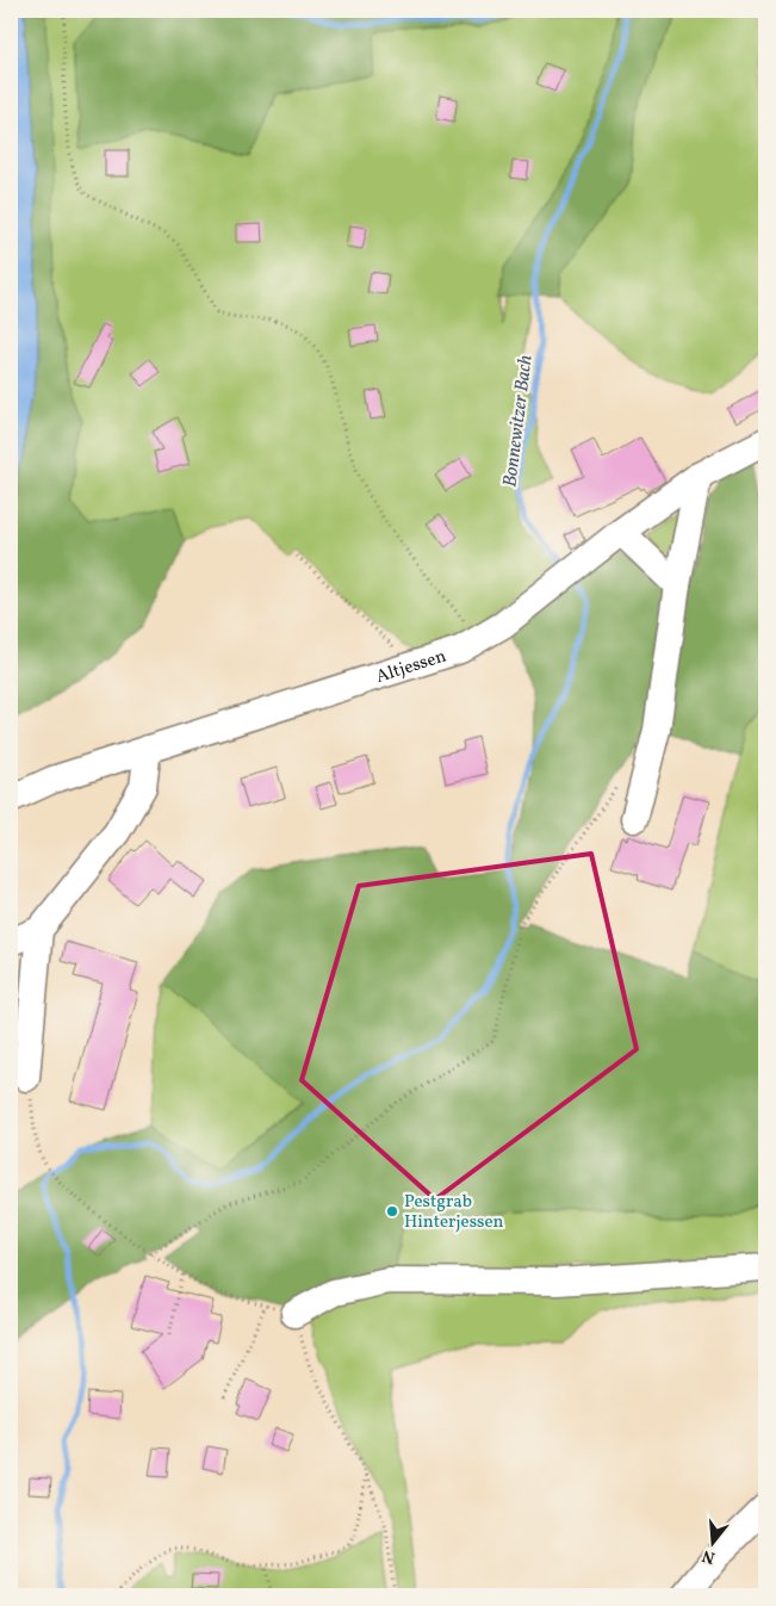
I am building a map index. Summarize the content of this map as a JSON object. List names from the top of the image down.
{
  "streets": {
    "street": ["Altjessen"]
  },
  "water": ["Bonnewitzer Bach"],
  "places": ["Pestgrab Hinterjessen"],
  "north": "bottom"
}
